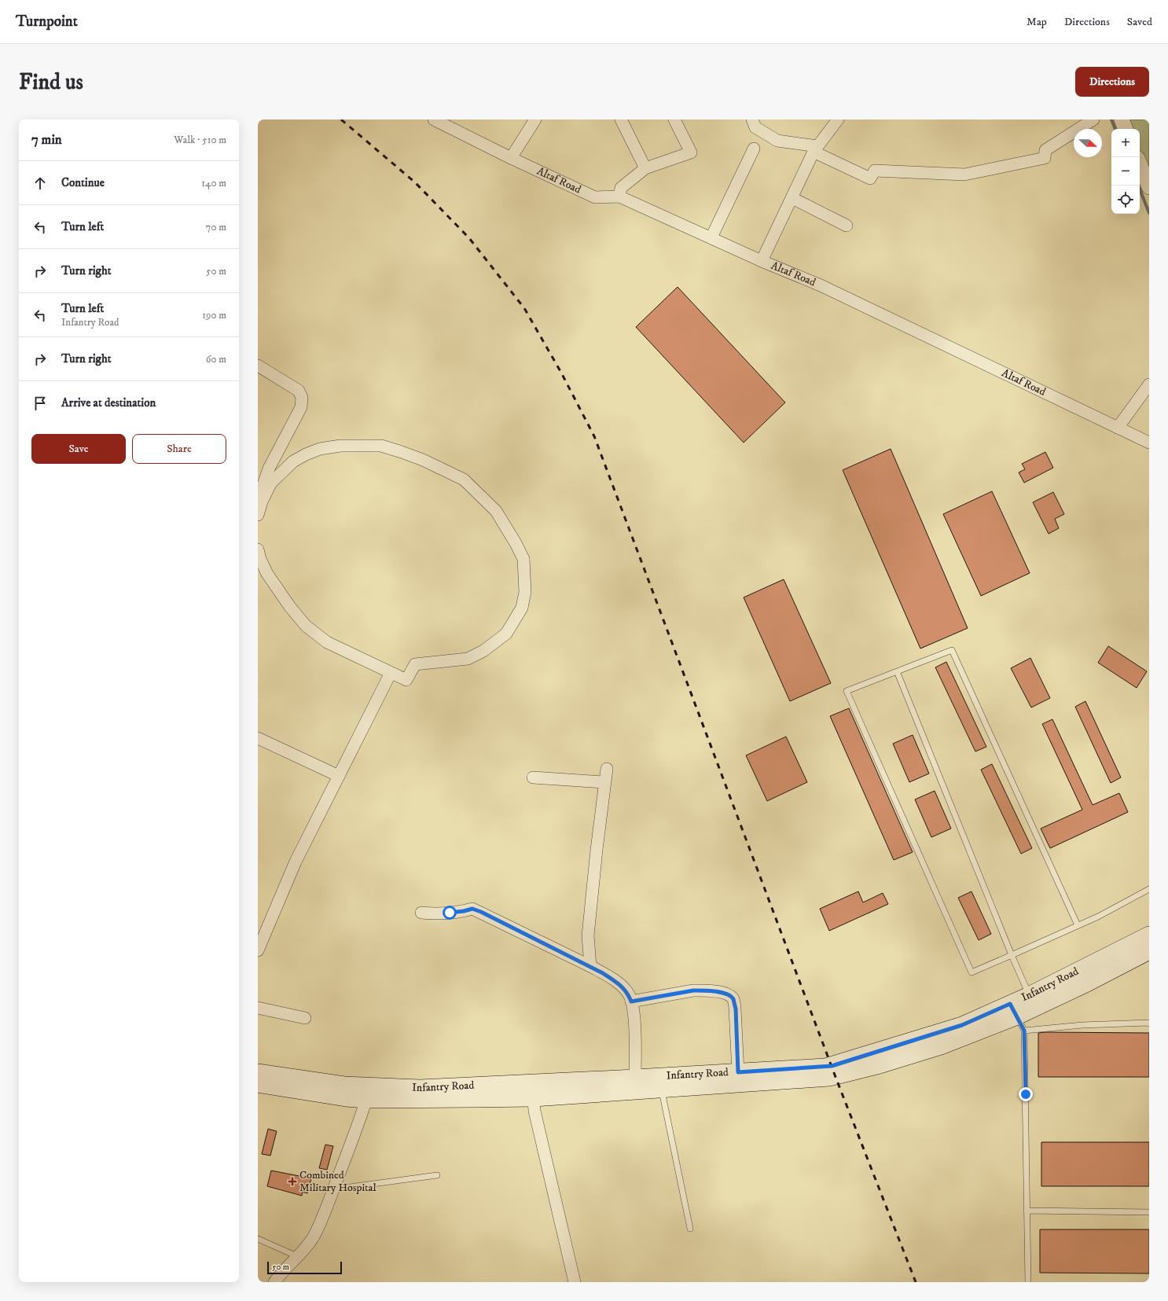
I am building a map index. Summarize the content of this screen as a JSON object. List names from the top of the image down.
{
  "streets": {
    "main road": ["Infantry Road"],
    "street": ["Altaf Road"]
  },
  "places": {
    "health": ["Combined Military Hospital"]
  },
  "scale_bar": "50 m",
  "north": "right",
  "page": {
    "header": "Turnpoint",
    "nav": ["Map", "Directions", "Saved"],
    "buttons": [
      "Directions",
      ["Save", "Share"]
    ],
    "title": "Find us",
    "heading": ["7 min", "Walk · 510 m"],
    "map_buttons": ["+", "−"],
    "list": [
      ["Continue", "140 m"],
      ["Turn left", "70 m"],
      ["Turn right", "50 m"],
      ["Turn left", "Infantry Road", "190 m"],
      ["Turn right", "60 m"],
      "Arrive at destination"
    ],
    "scale": "50 m"
  }
}
